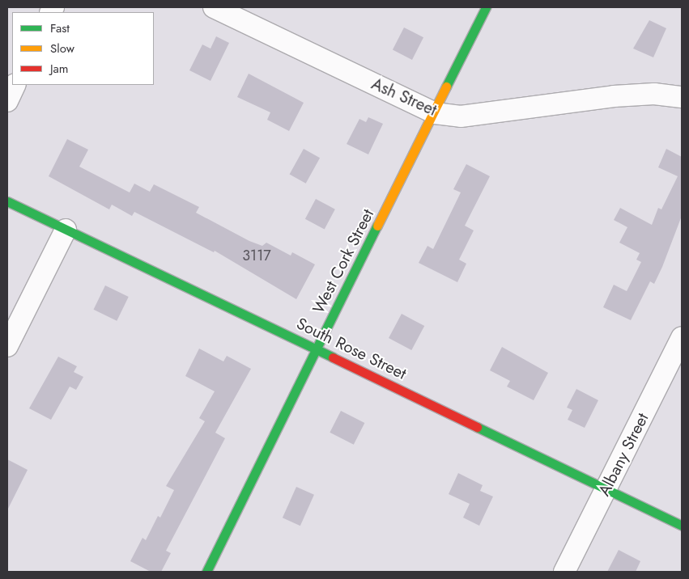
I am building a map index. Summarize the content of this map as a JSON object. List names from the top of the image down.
{
  "streets": {
    "street": [
      "Ash Street",
      "West Cork Street",
      "South Rose Street",
      "Albany Street"
    ]
  },
  "crossings": [
    ["Ash Street", "West Cork Street"],
    ["West Cork Street", "South Rose Street"],
    ["South Rose Street", "Albany Street"]
  ],
  "house_numbers": ["3117"],
  "legend": ["Fast", "Slow", "Jam"]
}
